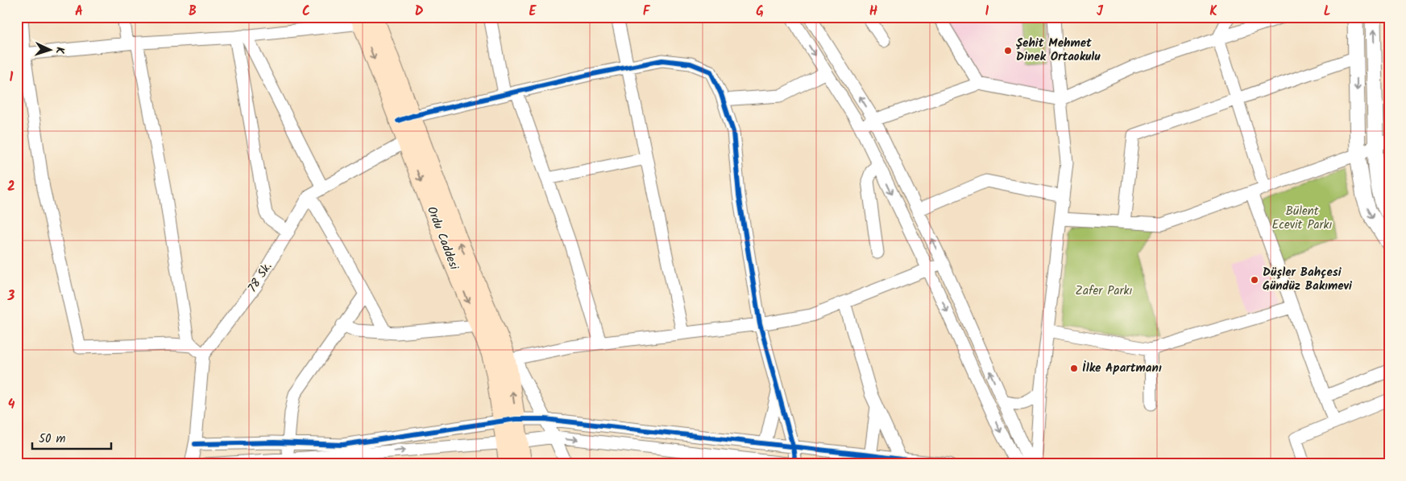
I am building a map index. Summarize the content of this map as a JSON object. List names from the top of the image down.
{
  "streets": {
    "main road": ["Ordu Caddesi"],
    "street": ["78 Sk."]
  },
  "parks": ["Bülent Ecevit Parkı", "Zafer Parkı"],
  "places": ["Şehit Mehmet Dinek Ortaokulu", "Düşler Bahçesi Gündüz Bakımevi", "İlke Apartmanı"],
  "scale_bar": "50 m",
  "north": "right",
  "grid": {
    "columns": [
      "A",
      "B",
      "C",
      "D",
      "E",
      "F",
      "G",
      "H",
      "I",
      "J",
      "K",
      "L"
    ],
    "rows": [
      "1",
      "2",
      "3",
      "4"
    ]
  }
}
